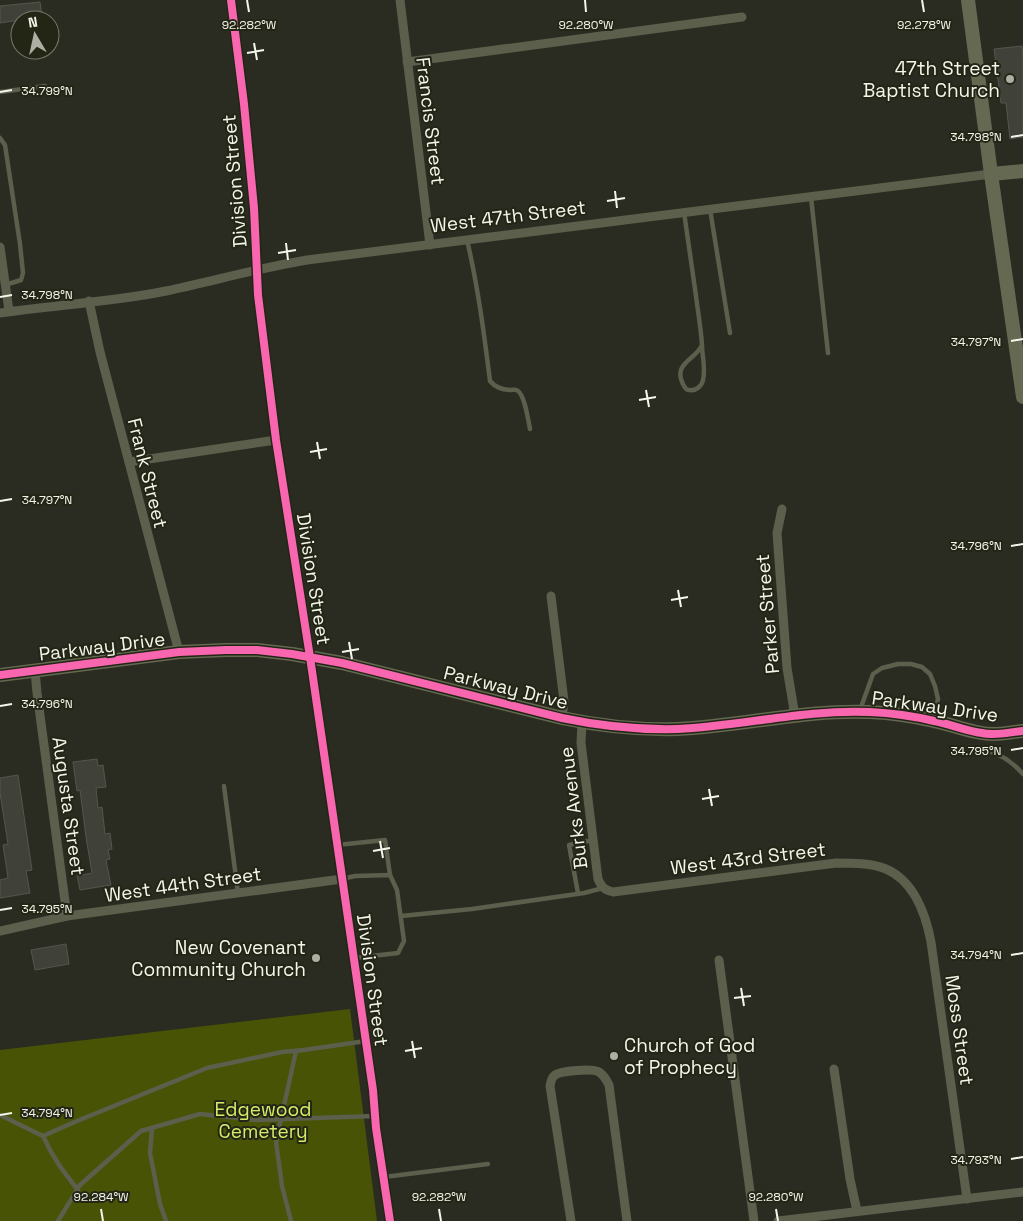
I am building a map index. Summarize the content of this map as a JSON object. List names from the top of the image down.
{
  "streets": {
    "street": [
      "Francis Street",
      "Division Street",
      "West 47th Street",
      "Frank Street",
      "Parker Street",
      "Parkway Drive",
      "Augusta Street",
      "Burks Avenue",
      "West 43rd Street",
      "West 44th Street",
      "Moss Street"
    ]
  },
  "crossings": [
    ["Francis Street", "West 47th Street"],
    ["Division Street", "West 47th Street"],
    ["Division Street", "Parkway Drive"],
    ["Division Street", "West 44th Street"],
    ["West 47th Street", "Frank Street"],
    ["Frank Street", "Parkway Drive"],
    ["Parker Street", "Parkway Drive"],
    ["Parkway Drive", "Augusta Street"],
    ["Parkway Drive", "Burks Avenue"],
    ["Augusta Street", "West 44th Street"],
    ["Burks Avenue", "West 43rd Street"],
    ["West 43rd Street", "Moss Street"]
  ],
  "parks": ["Edgewood Cemetery"],
  "places": ["47th Street Baptist Church", "New Covenant Community Church", "Church of God of Prophecy"],
  "north": "top",
  "coordinates": [
    "92.278°W",
    "92.282°W",
    "92.280°W",
    "34.799°N",
    "34.798°N",
    "34.797°N",
    "34.796°N",
    "34.795°N",
    "34.794°N",
    "34.793°N",
    "92.284°W"
  ]
}
